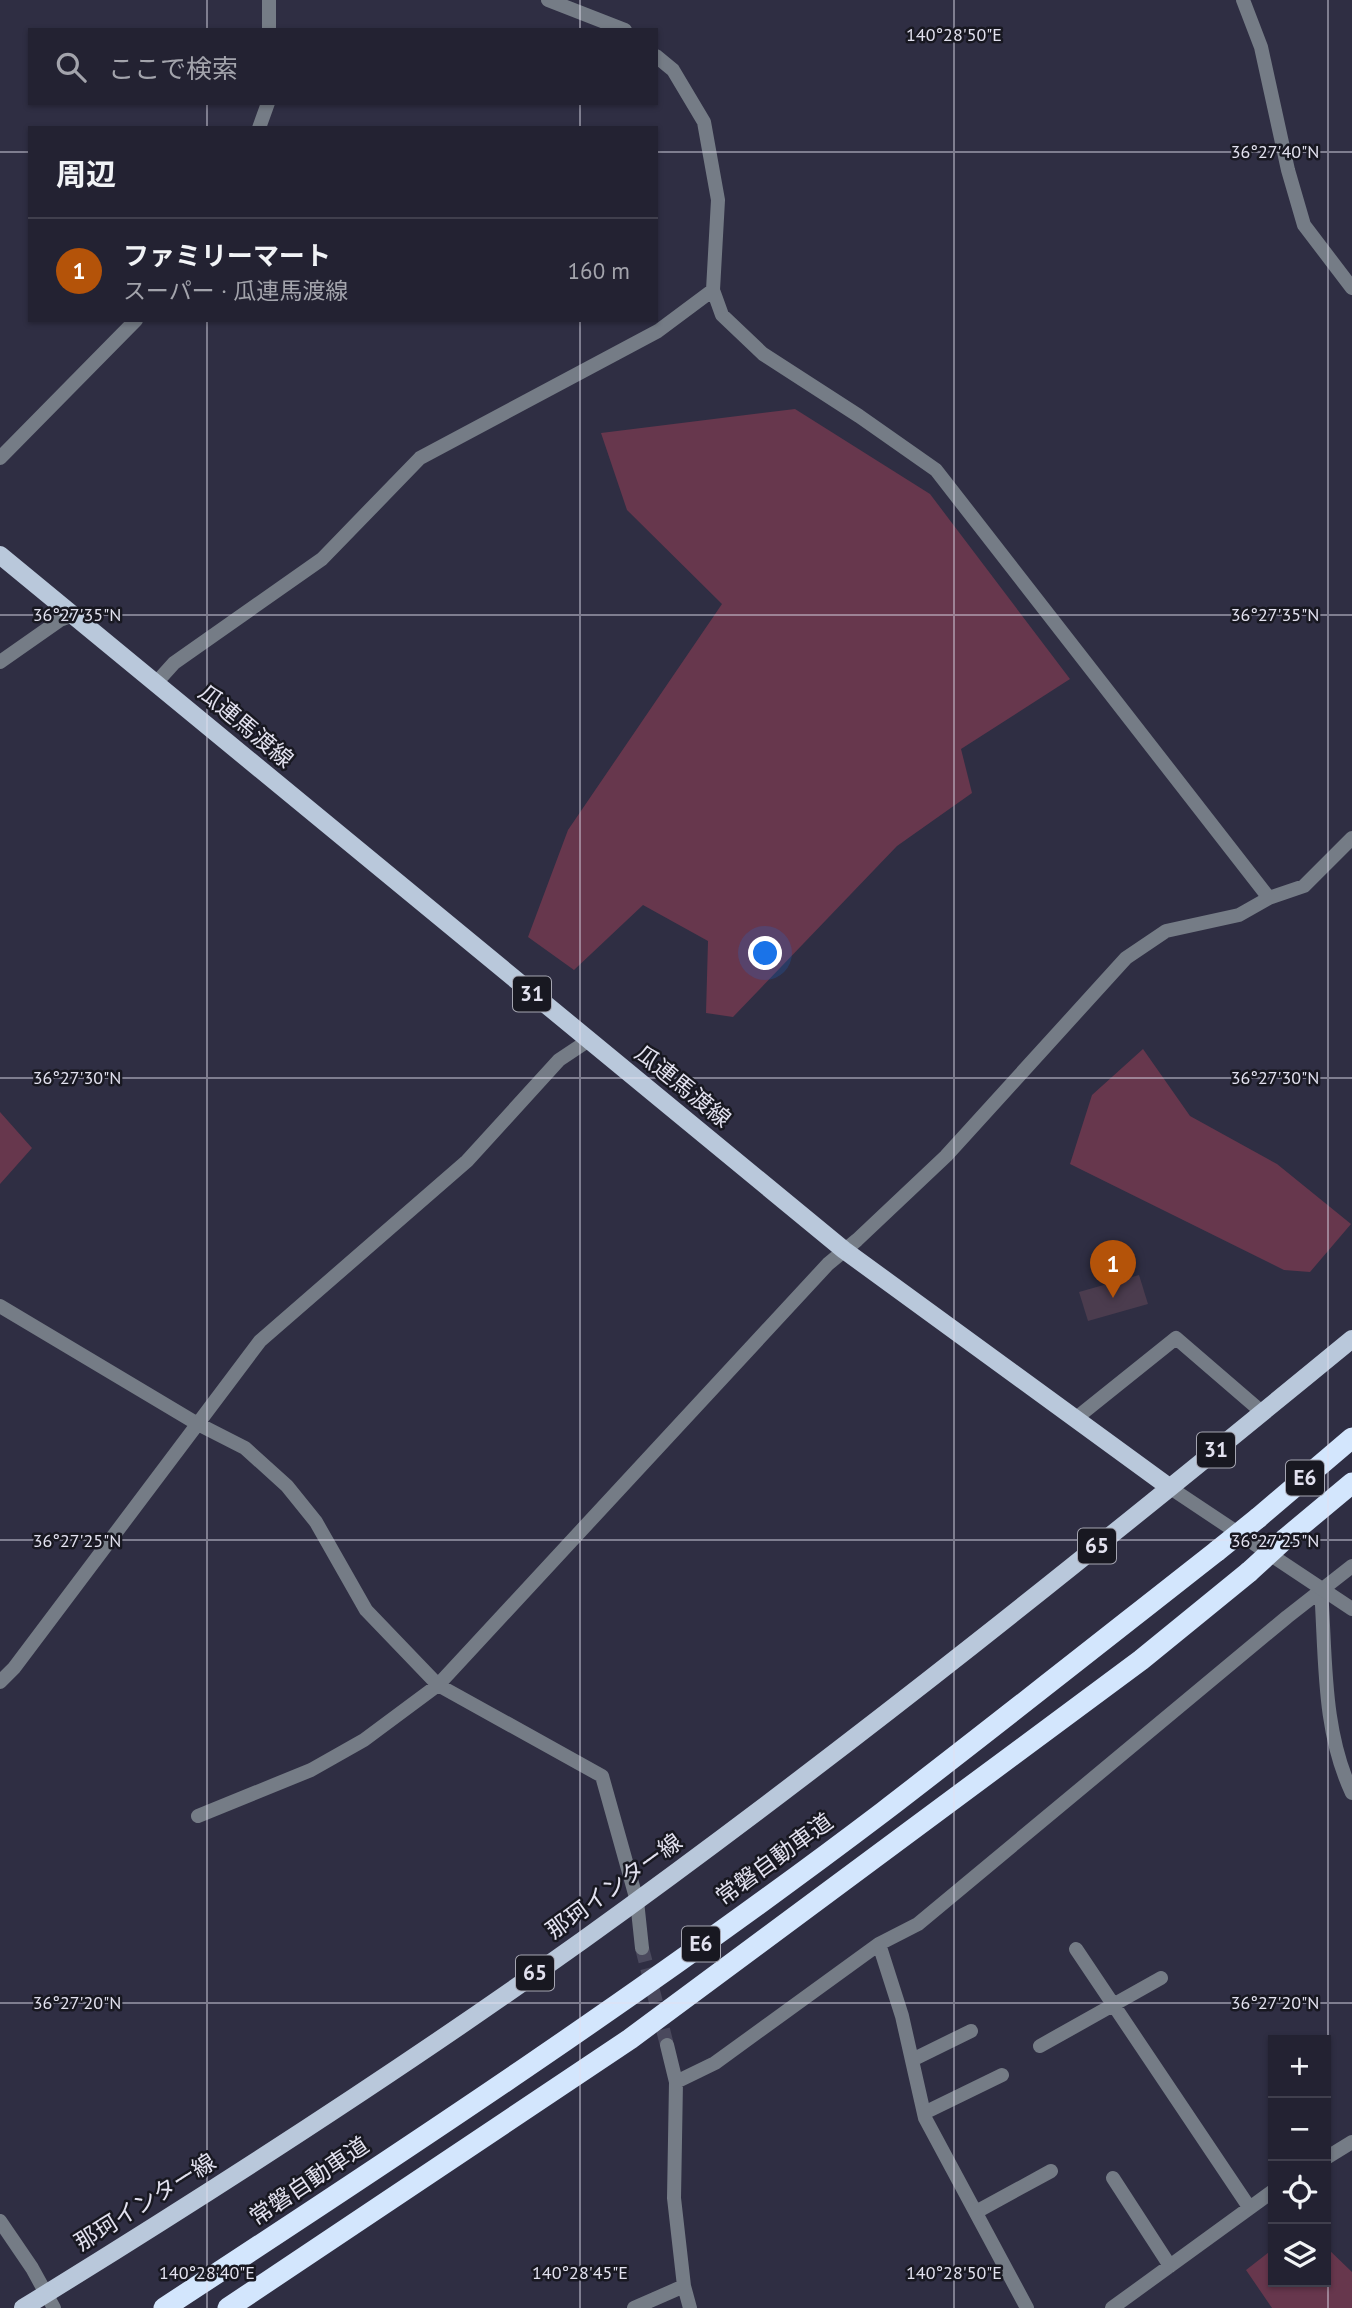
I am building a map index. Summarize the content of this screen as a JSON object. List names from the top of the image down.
{
  "streets": {
    "highway": ["E6", "常磐自動車道"],
    "main road": [
      "瓜連馬渡線",
      "31",
      "65",
      "那珂インター線"
    ]
  },
  "crossings": [
    ["瓜連馬渡線", "31"],
    ["瓜連馬渡線", "那珂インター線"],
    ["31", "那珂インター線"]
  ],
  "page": {
    "search": "ここで検索",
    "heading": "周辺",
    "list": [
      {
        "mark": "1",
        "name": "ファミリーマート",
        "note": "スーパー · 瓜連馬渡線",
        "value": "160 m"
      }
    ],
    "pins": "1",
    "map_buttons": ["+", "−"]
  },
  "coordinates": [
    "140°28'50\"E",
    "36°27'40\"N",
    "36°27'35\"N",
    "36°27'30\"N",
    "36°27'25\"N",
    "36°27'20\"N",
    "140°28'40\"E",
    "140°28'45\"E"
  ]
}
